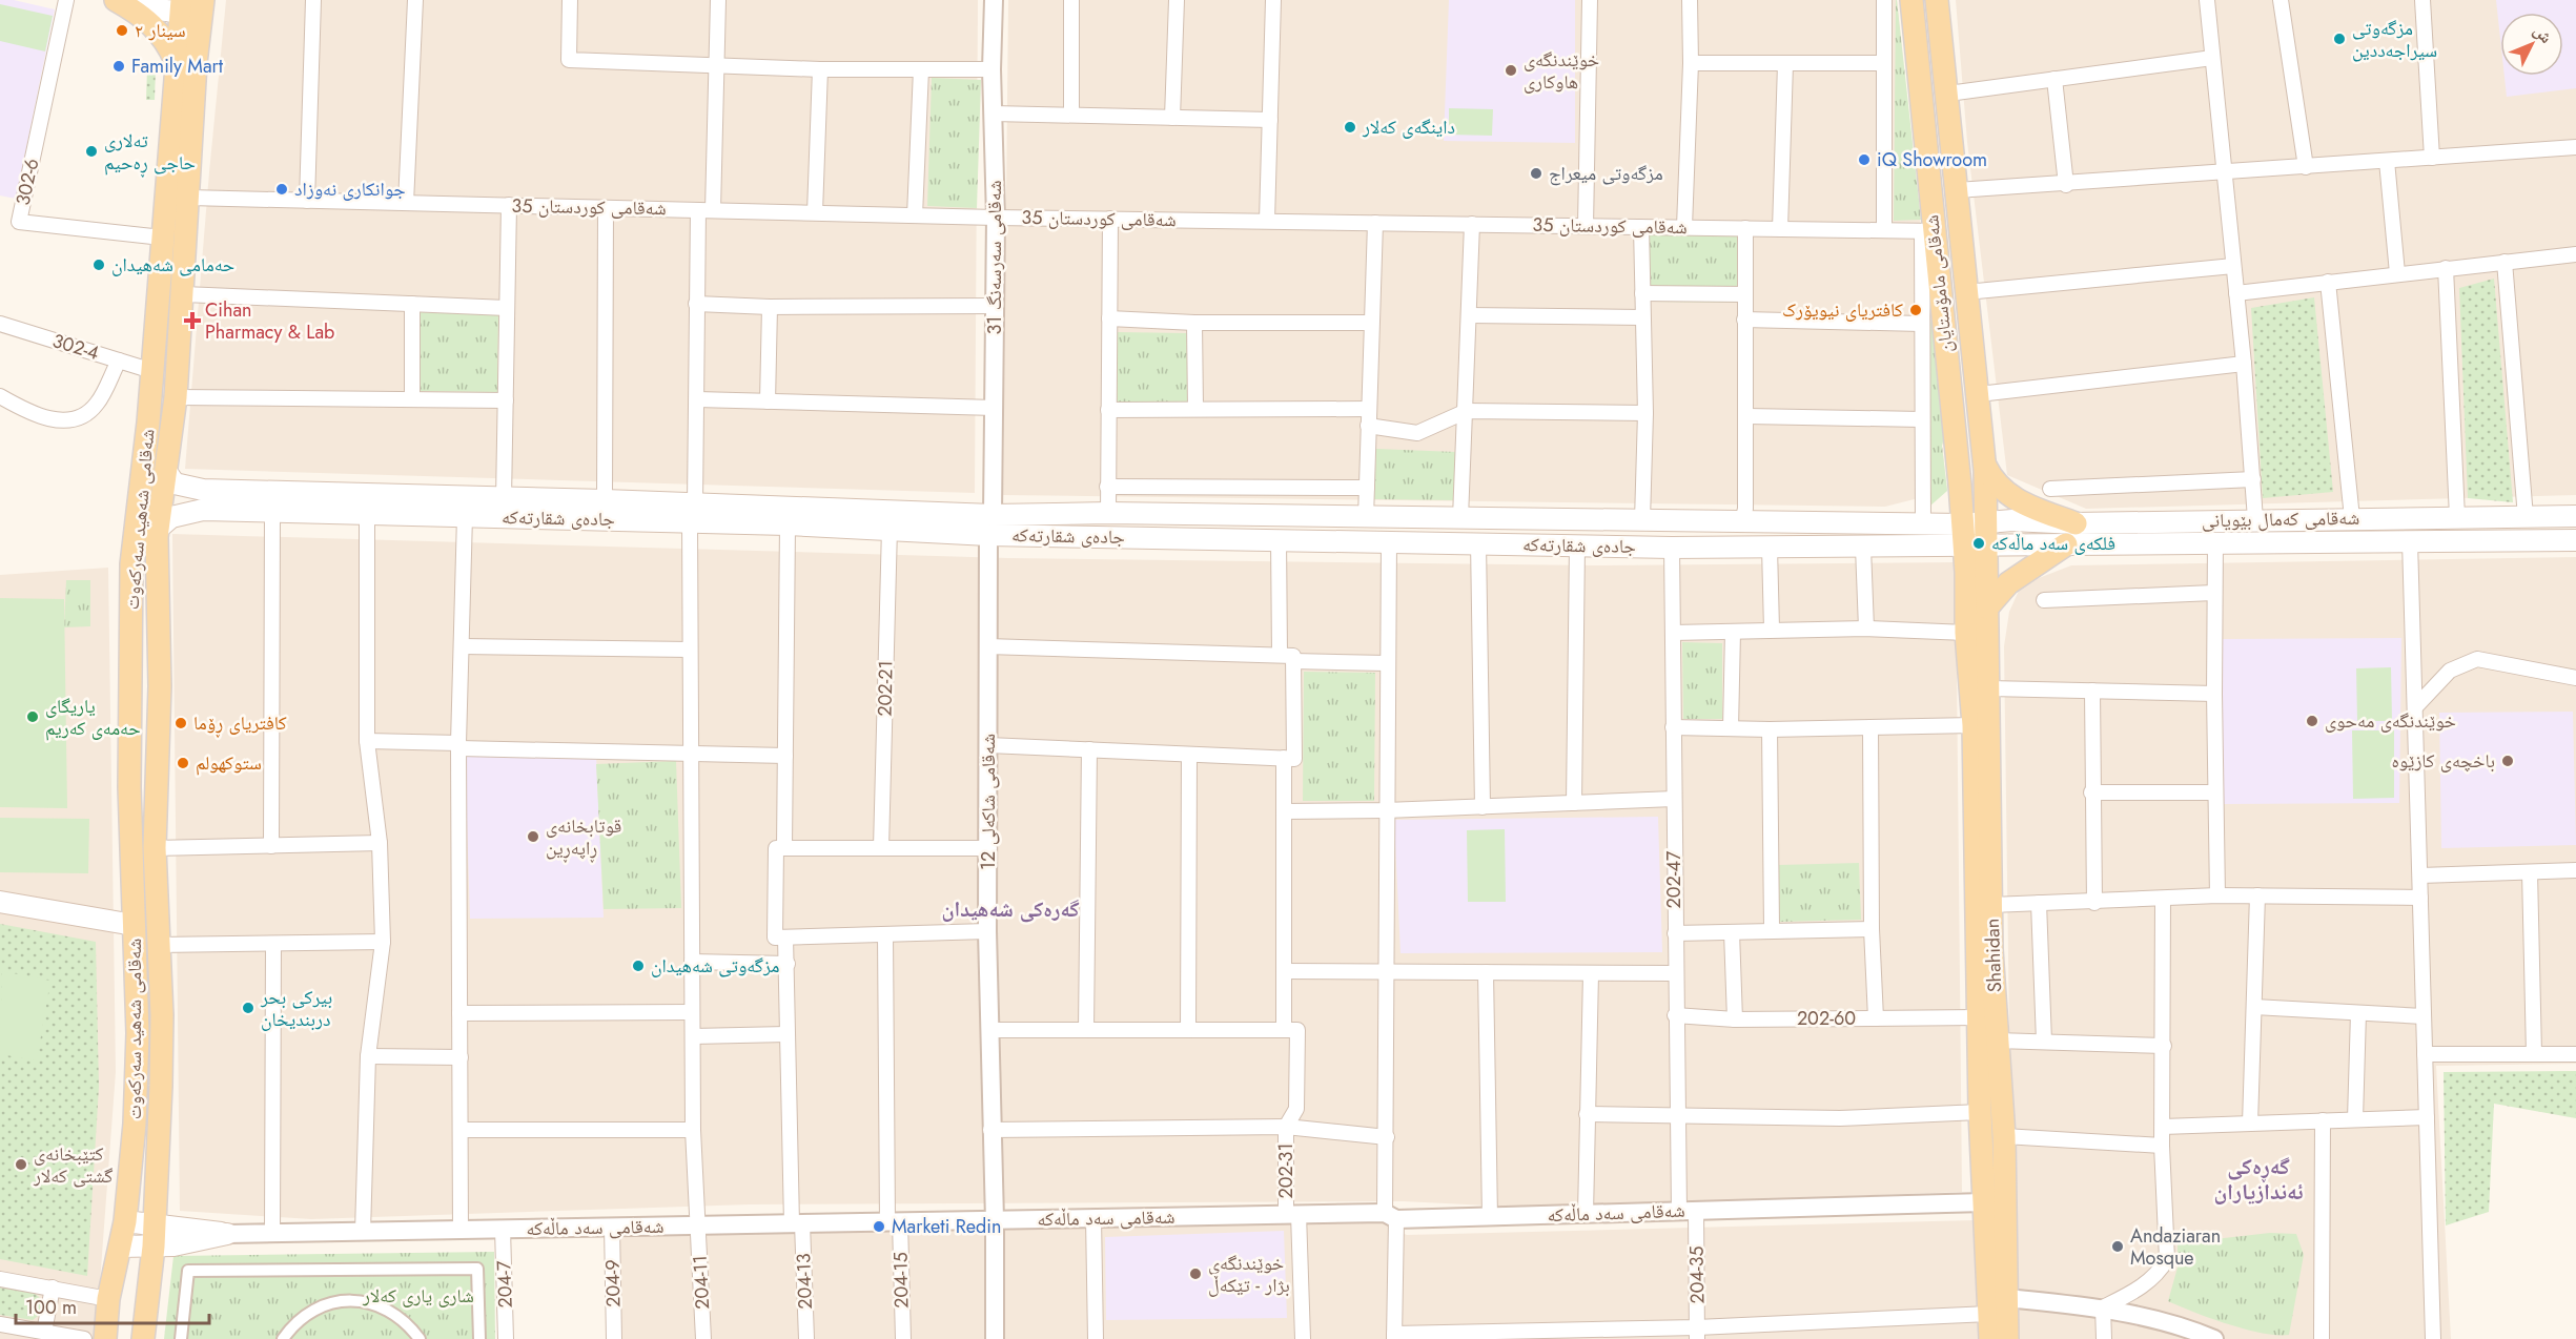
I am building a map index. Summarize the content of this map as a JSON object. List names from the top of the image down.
{
  "streets": {
    "main road": [
      "شەقامی مامۆستایان",
      "جادەی شقارتەکە",
      "شەقامی شەهید سەرکەوت",
      "شەقامی کەمال بێویانی",
      "Shahidan"
    ],
    "street": [
      "302-6",
      "شەقامی کوردستان 35",
      "شەقامی سەرسەنگ 31",
      "302-4",
      "202-21",
      "شەقامی شاکەلی 12",
      "202-47",
      "202-60",
      "202-31",
      "شەقامی سەد ماڵەکە",
      "204-35",
      "204-15",
      "204-13",
      "204-11",
      "204-9",
      "204-7"
    ]
  },
  "crossings": [
    ["302-6", "شەقامی شەهید سەرکەوت"],
    ["شەقامی کوردستان 35", "شەقامی سەرسەنگ 31"],
    ["شەقامی کوردستان 35", "شەقامی مامۆستایان"],
    ["شەقامی کوردستان 35", "شەقامی شەهید سەرکەوت"],
    ["شەقامی کوردستان 35", "204-11"],
    ["شەقامی سەرسەنگ 31", "جادەی شقارتەکە"],
    ["شەقامی سەرسەنگ 31", "شەقامی شاکەلی 12"],
    ["شەقامی مامۆستایان", "جادەی شقارتەکە"],
    ["شەقامی مامۆستایان", "شەقامی کەمال بێویانی"],
    ["شەقامی مامۆستایان", "Shahidan"],
    ["302-4", "شەقامی شەهید سەرکەوت"],
    ["جادەی شقارتەکە", "شەقامی شەهید سەرکەوت"],
    ["جادەی شقارتەکە", "شەقامی کەمال بێویانی"],
    ["جادەی شقارتەکە", "202-21"],
    ["جادەی شقارتەکە", "شەقامی شاکەلی 12"],
    ["جادەی شقارتەکە", "202-47"],
    ["جادەی شقارتەکە", "Shahidan"],
    ["جادەی شقارتەکە", "204-11"],
    ["شەقامی کەمال بێویانی", "Shahidan"],
    ["شەقامی شاکەلی 12", "شەقامی سەد ماڵەکە"],
    ["202-47", "202-60"],
    ["202-47", "شەقامی سەد ماڵەکە"],
    ["202-47", "204-35"],
    ["202-31", "شەقامی سەد ماڵەکە"],
    ["شەقامی سەد ماڵەکە", "204-35"],
    ["شەقامی سەد ماڵەکە", "204-15"],
    ["شەقامی سەد ماڵەکە", "204-13"],
    ["شەقامی سەد ماڵەکە", "204-11"],
    ["شەقامی سەد ماڵەکە", "204-9"],
    ["شەقامی سەد ماڵەکە", "204-7"]
  ],
  "districts": ["گەرەکی شەهیدان", "گەڕەکی ئەندازیاران"],
  "parks": ["شاری یاری کەلار"],
  "places": {
    "other": [
      "سینار ٢",
      "مزگەوتی سیراجەددین",
      "Family Mart",
      "خوێندنگەی هاوکاری",
      "داینگەی کەلار",
      "تەلاری حاجی ڕەحیم",
      "iQ Showroom",
      "مزگەوتی میعراج",
      "جوانکاری نەوزاد",
      "حەمامی شەهیدان",
      "کافتریای نیویۆرک",
      "فلکەی سەد ماڵەکە",
      "یاریگای ‌حەمەی کەریم",
      "خوێندنگەی مەحوی",
      "کافتریای ڕۆما",
      "باخچەی کازێوە",
      "ستوكهولم",
      "قوتابخانەی ڕاپەڕین",
      "مزگەوتی شەهیدان",
      "بيركى بحر دربنديخان",
      "کتێبخانەی گشتی کەلار",
      "Marketi Redin",
      "Andaziaran Mosque",
      "خوێندنگەی بژار - تێکەڵ"
    ],
    "health": ["Cihan Pharmacy & Lab"]
  },
  "scale_bar": "100 m",
  "north": "top right"
}
